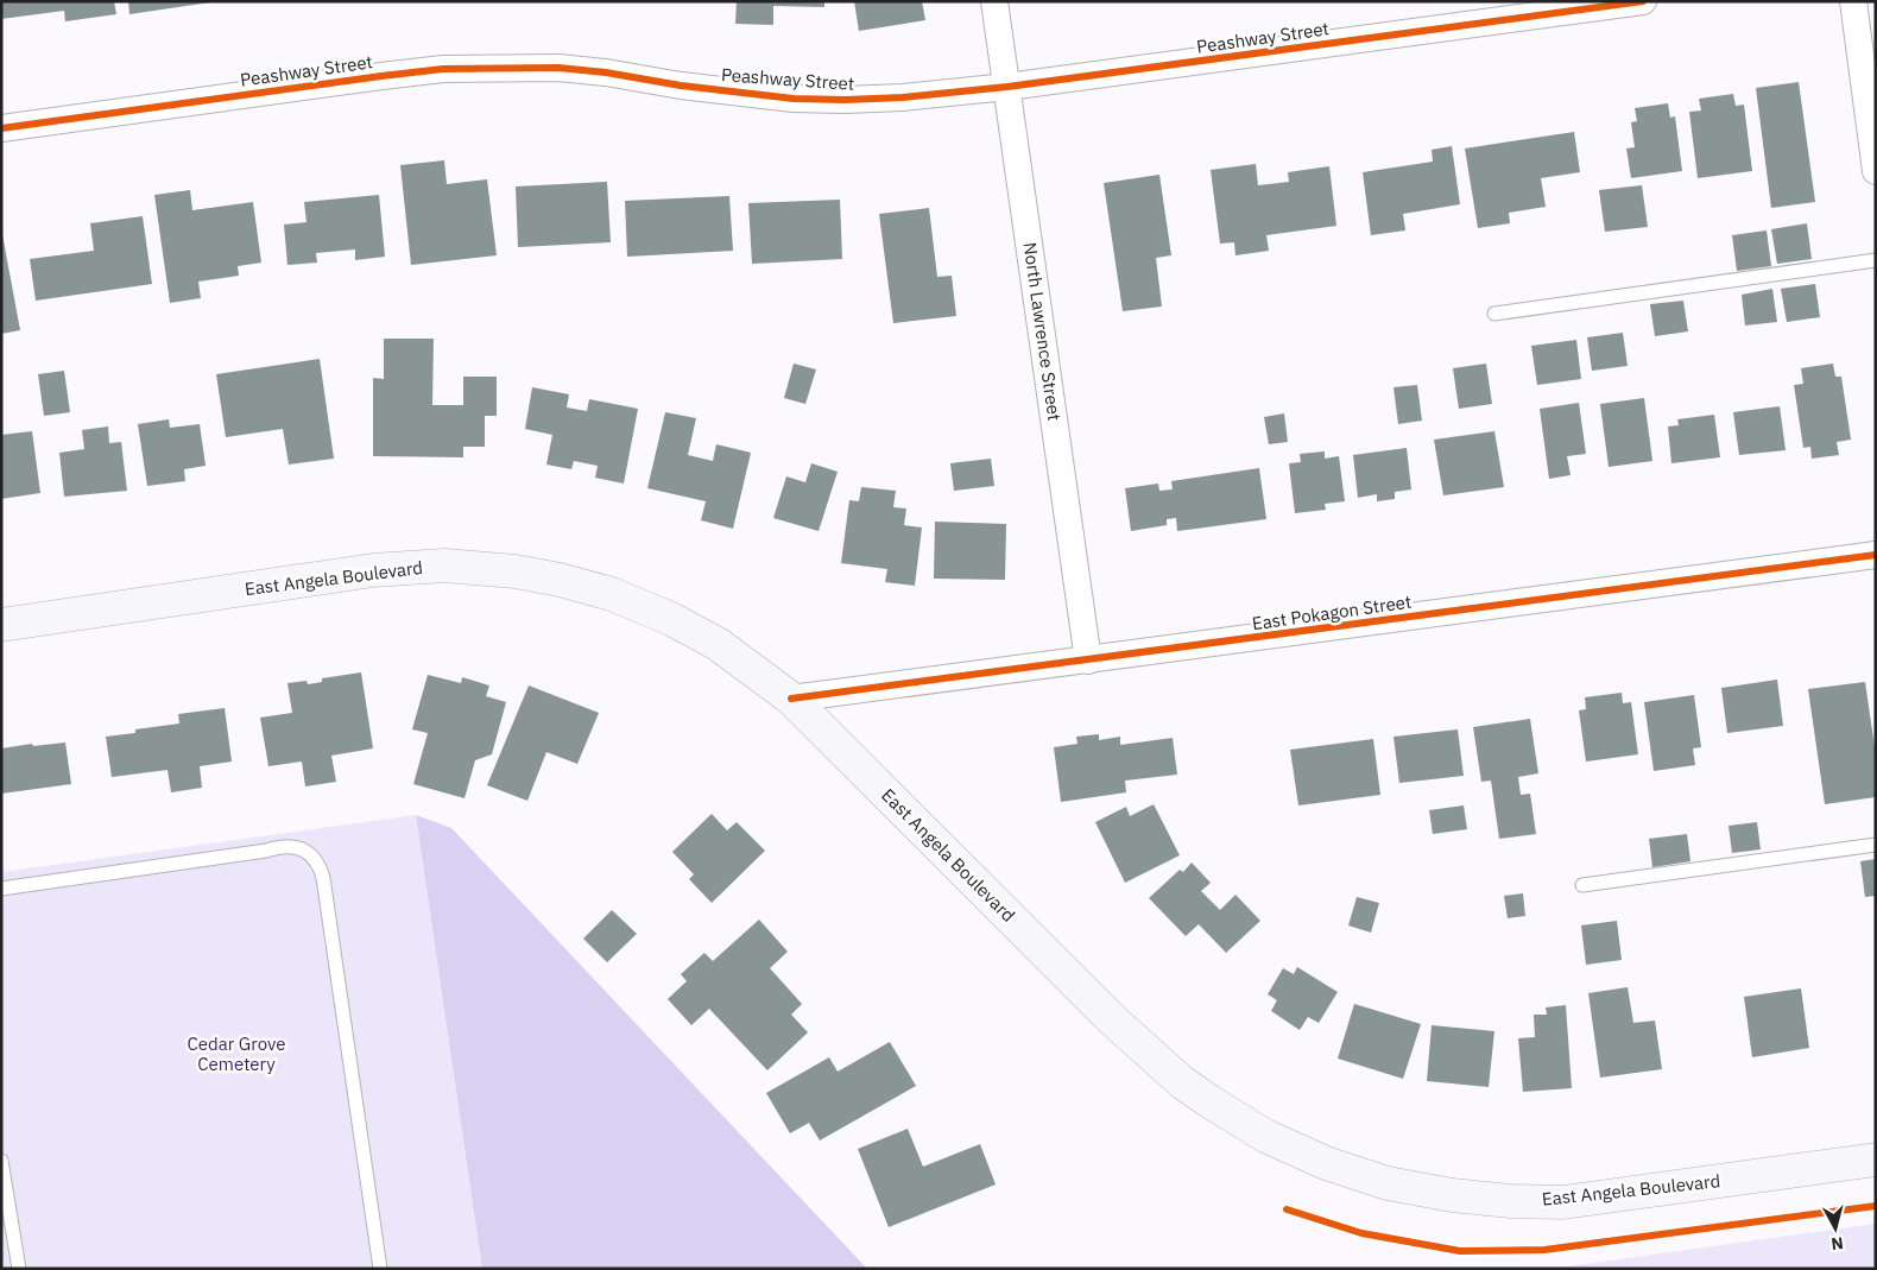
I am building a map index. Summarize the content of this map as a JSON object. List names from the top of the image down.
{
  "streets": {
    "main road": ["East Angela Boulevard"],
    "street": ["Peashway Street", "North Lawrence Street", "East Pokagon Street"]
  },
  "crossings": [
    ["Peashway Street", "North Lawrence Street"],
    ["North Lawrence Street", "East Pokagon Street"],
    ["East Angela Boulevard", "East Pokagon Street"]
  ],
  "parks": ["Cedar Grove Cemetery"],
  "north": "bottom"
}
